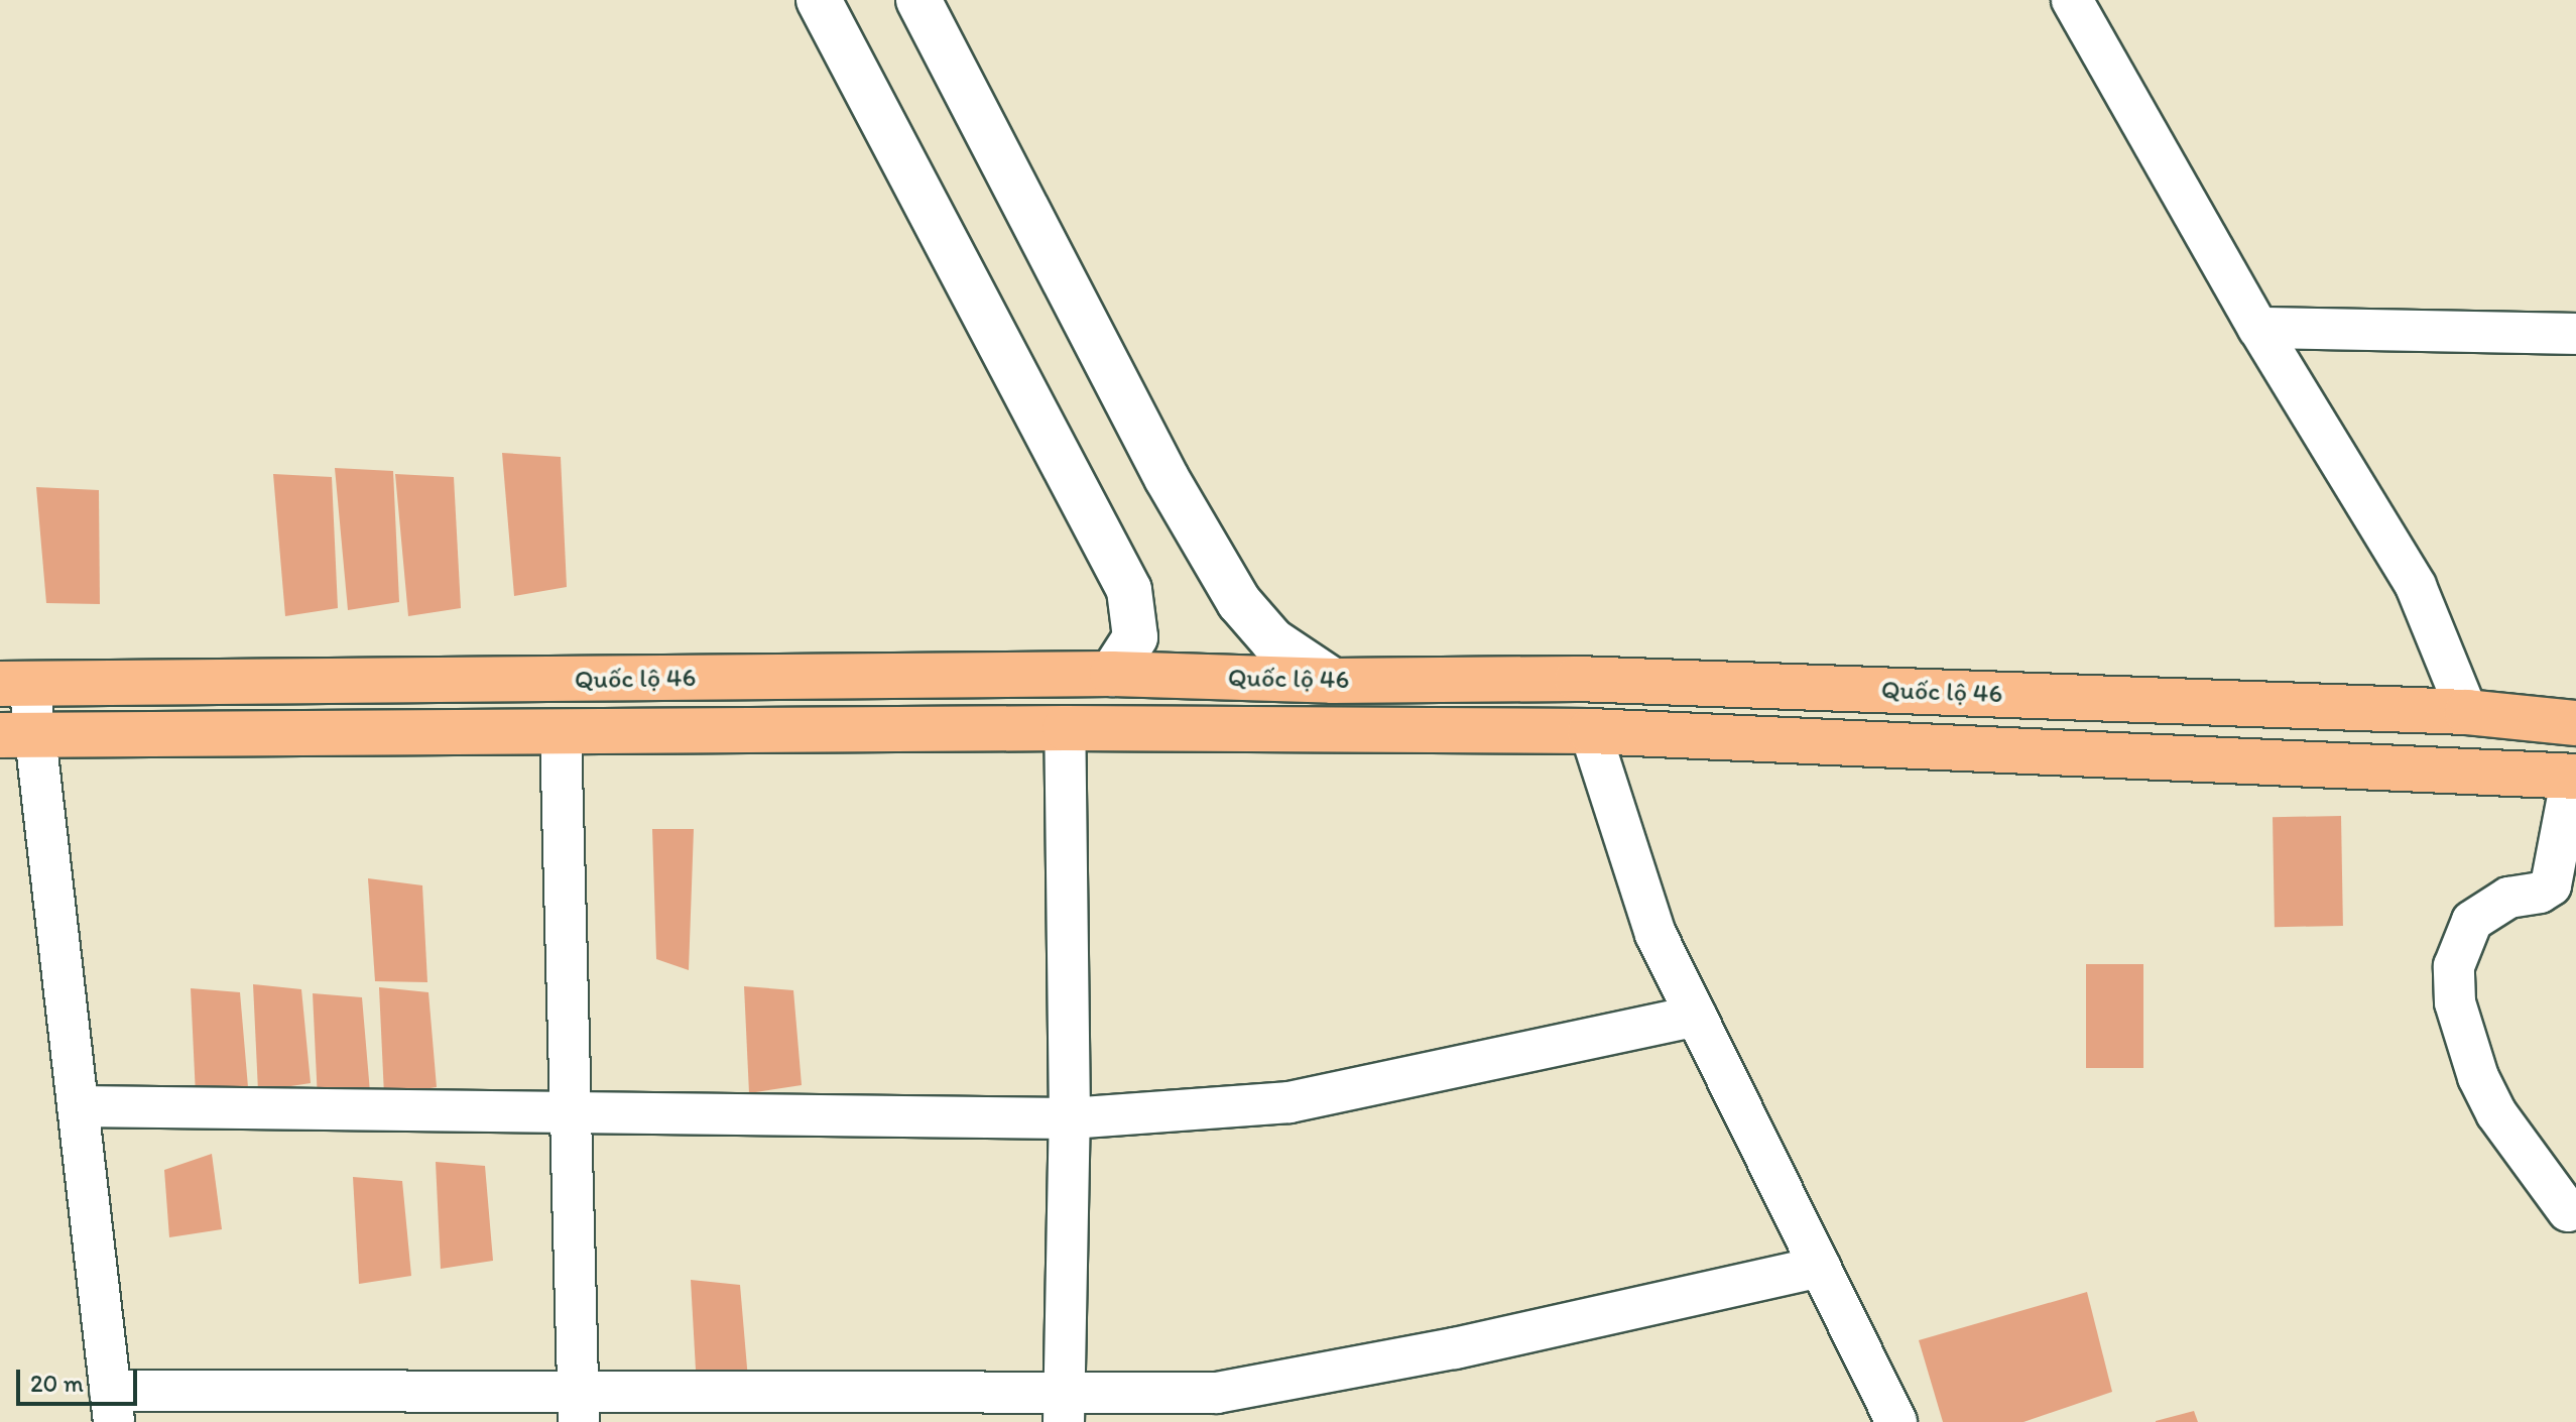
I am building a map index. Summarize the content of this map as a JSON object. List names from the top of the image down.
{
  "streets": {
    "highway": ["Quốc lộ 46"]
  },
  "scale_bar": "20 m"
}
